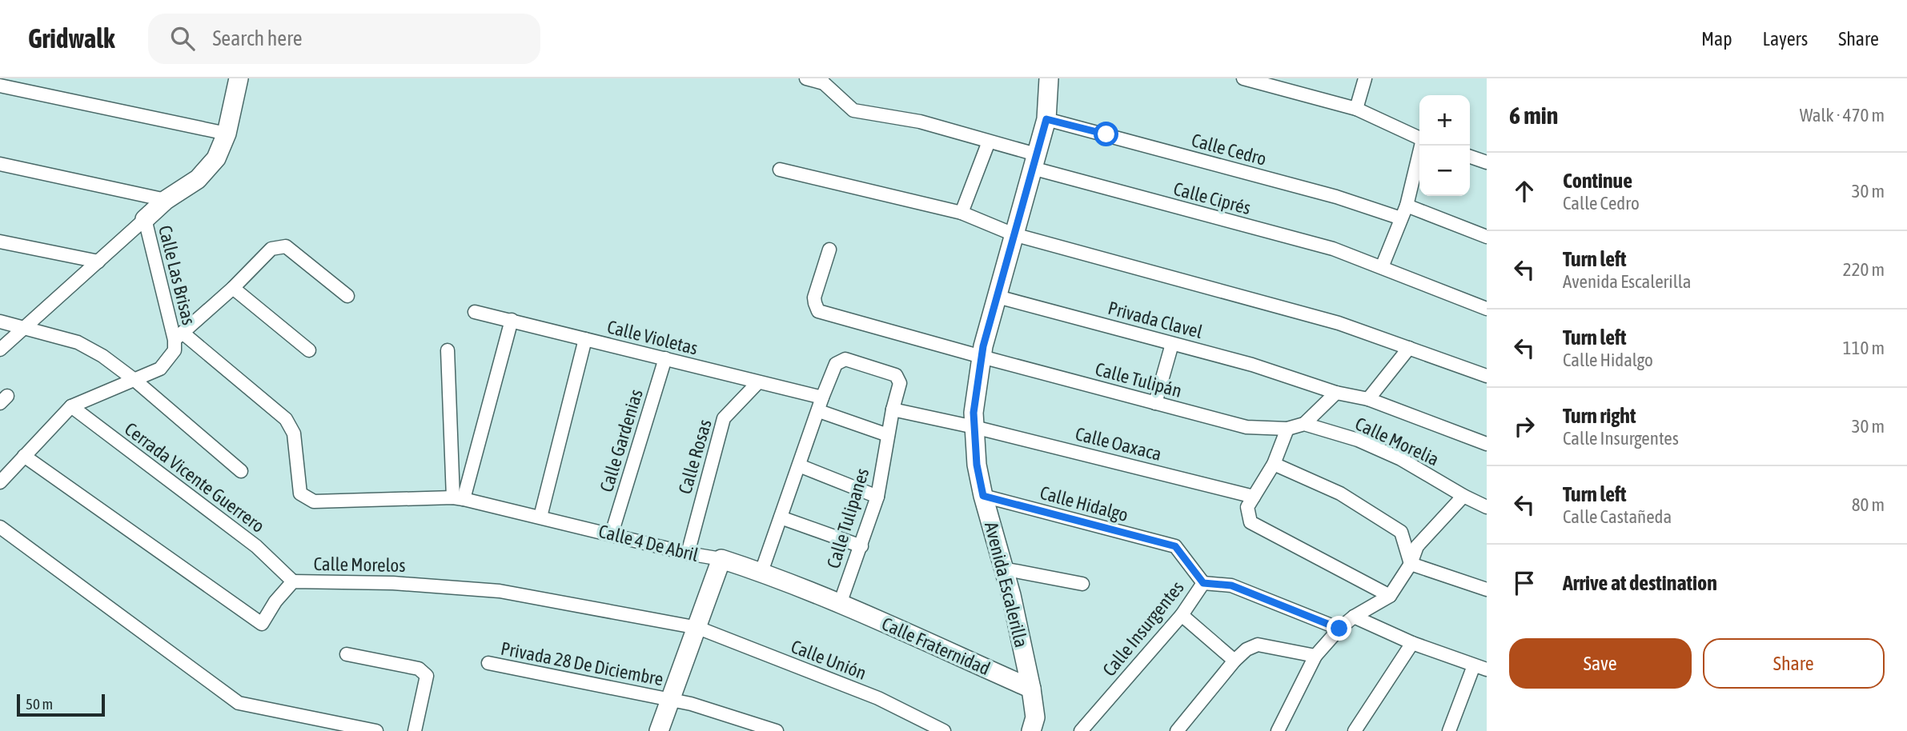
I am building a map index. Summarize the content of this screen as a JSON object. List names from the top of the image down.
{
  "streets": {
    "main road": ["Calle 4 De Abril", "Avenida Escalerilla", "Calle Fraternidad"],
    "street": [
      "Calle Cedro",
      "Calle Ciprés",
      "Calle Las Brisas",
      "Privada Clavel",
      "Calle Violetas",
      "Calle Tulipán",
      "Calle Gardenias",
      "Calle Morelia",
      "Calle Oaxaca",
      "Calle Rosas",
      "Cerrada Vicente Guerrero",
      "Calle Hidalgo",
      "Calle Tulipanes",
      "Calle Morelos",
      "Calle Insurgentes",
      "Calle Unión",
      "Privada 28 De Diciembre"
    ]
  },
  "crossings": [
    ["Calle Cedro", "Avenida Escalerilla"],
    ["Calle Ciprés", "Avenida Escalerilla"],
    ["Calle Las Brisas", "Cerrada Vicente Guerrero"],
    ["Calle Las Brisas", "Calle 4 De Abril"],
    ["Calle Las Brisas", "Calle Morelos"],
    ["Privada Clavel", "Avenida Escalerilla"],
    ["Calle Violetas", "Calle Gardenias"],
    ["Calle Violetas", "Calle Rosas"],
    ["Calle Violetas", "Calle Tulipanes"],
    ["Calle Tulipán", "Avenida Escalerilla"],
    ["Calle Gardenias", "Calle 4 De Abril"],
    ["Calle Oaxaca", "Calle Tulipanes"],
    ["Calle Oaxaca", "Avenida Escalerilla"],
    ["Calle Rosas", "Calle 4 De Abril"],
    ["Cerrada Vicente Guerrero", "Calle Morelos"],
    ["Calle Hidalgo", "Avenida Escalerilla"],
    ["Calle Hidalgo", "Calle Insurgentes"],
    ["Calle Tulipanes", "Calle 4 De Abril"],
    ["Calle Tulipanes", "Calle Fraternidad"],
    ["Calle 4 De Abril", "Calle Fraternidad"],
    ["Calle Morelos", "Calle Unión"],
    ["Avenida Escalerilla", "Calle Fraternidad"]
  ],
  "scale_bar": "50 m",
  "page": {
    "header": "Gridwalk",
    "search": "Search here",
    "nav": ["Map", "Layers", "Share"],
    "heading": ["6 min", "Walk · 470 m"],
    "map_buttons": ["+", "−"],
    "list": [
      ["Continue", "Calle Cedro", "30 m"],
      ["Turn left", "Avenida Escalerilla", "220 m"],
      ["Turn left", "Calle Hidalgo", "110 m"],
      ["Turn right", "Calle Insurgentes", "30 m"],
      ["Turn left", "Calle Castañeda", "80 m"],
      "Arrive at destination"
    ],
    "buttons": ["Save", "Share"],
    "scale": "50 m"
  }
}
